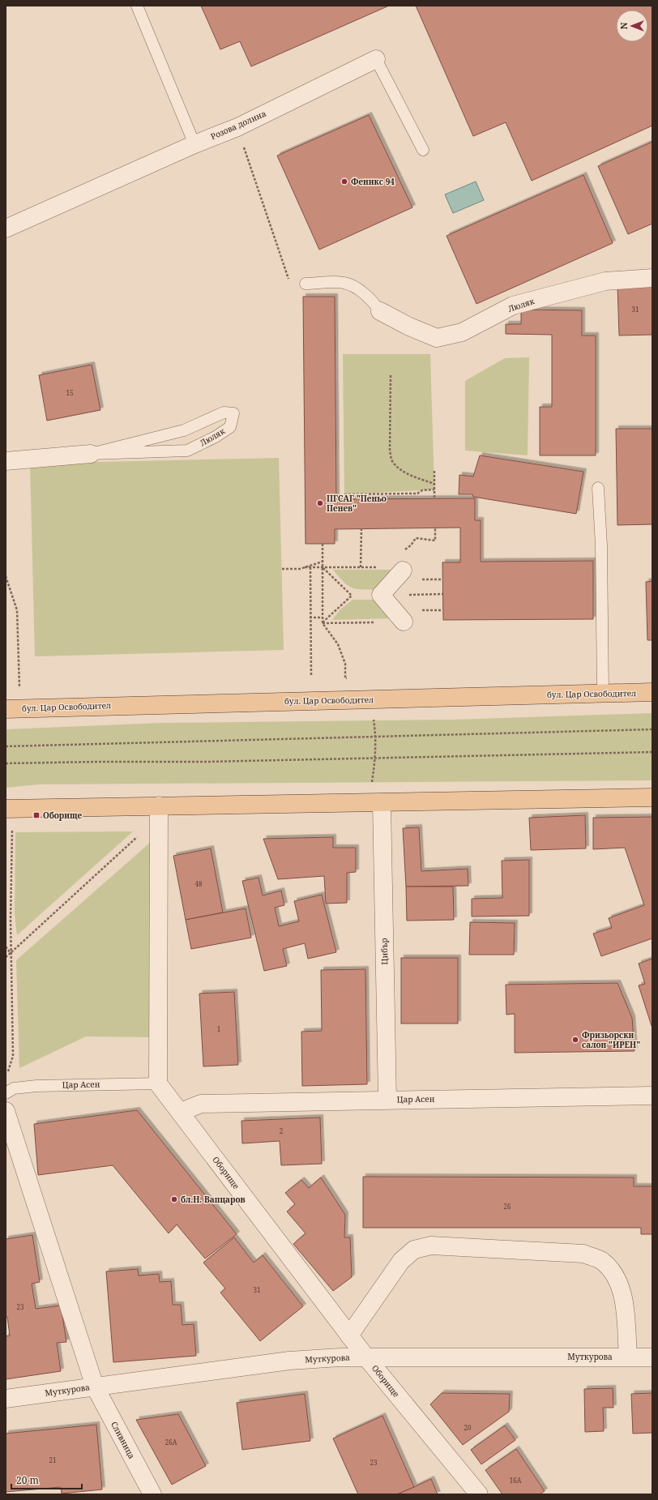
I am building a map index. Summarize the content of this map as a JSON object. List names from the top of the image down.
{
  "streets": {
    "main road": ["бул. Цар Освободител"],
    "street": [
      "Розова долина",
      "Люляк",
      "Цибър",
      "Цар Асен",
      "Оборище",
      "Муткурова",
      "Сливница"
    ]
  },
  "crossings": [
    ["Цибър", "Цар Асен"],
    ["Цар Асен", "Оборище"],
    ["Оборище", "Муткурова"],
    ["Муткурова", "Сливница"]
  ],
  "places": {
    "other": [
      "Феникс 94",
      "ПГСАГ \"Пеньо Пенев\"",
      "Фризьорски салон \"ИРЕН\"",
      "бл.Н. Вапцаров"
    ],
    "transit": ["Оборище"]
  },
  "house_numbers": [
    "31",
    "15",
    "48",
    "1",
    "2",
    "26",
    "31",
    "23",
    "20",
    "26А",
    "21",
    "23",
    "16A"
  ],
  "scale_bar": "20 m",
  "north": "left"
}
